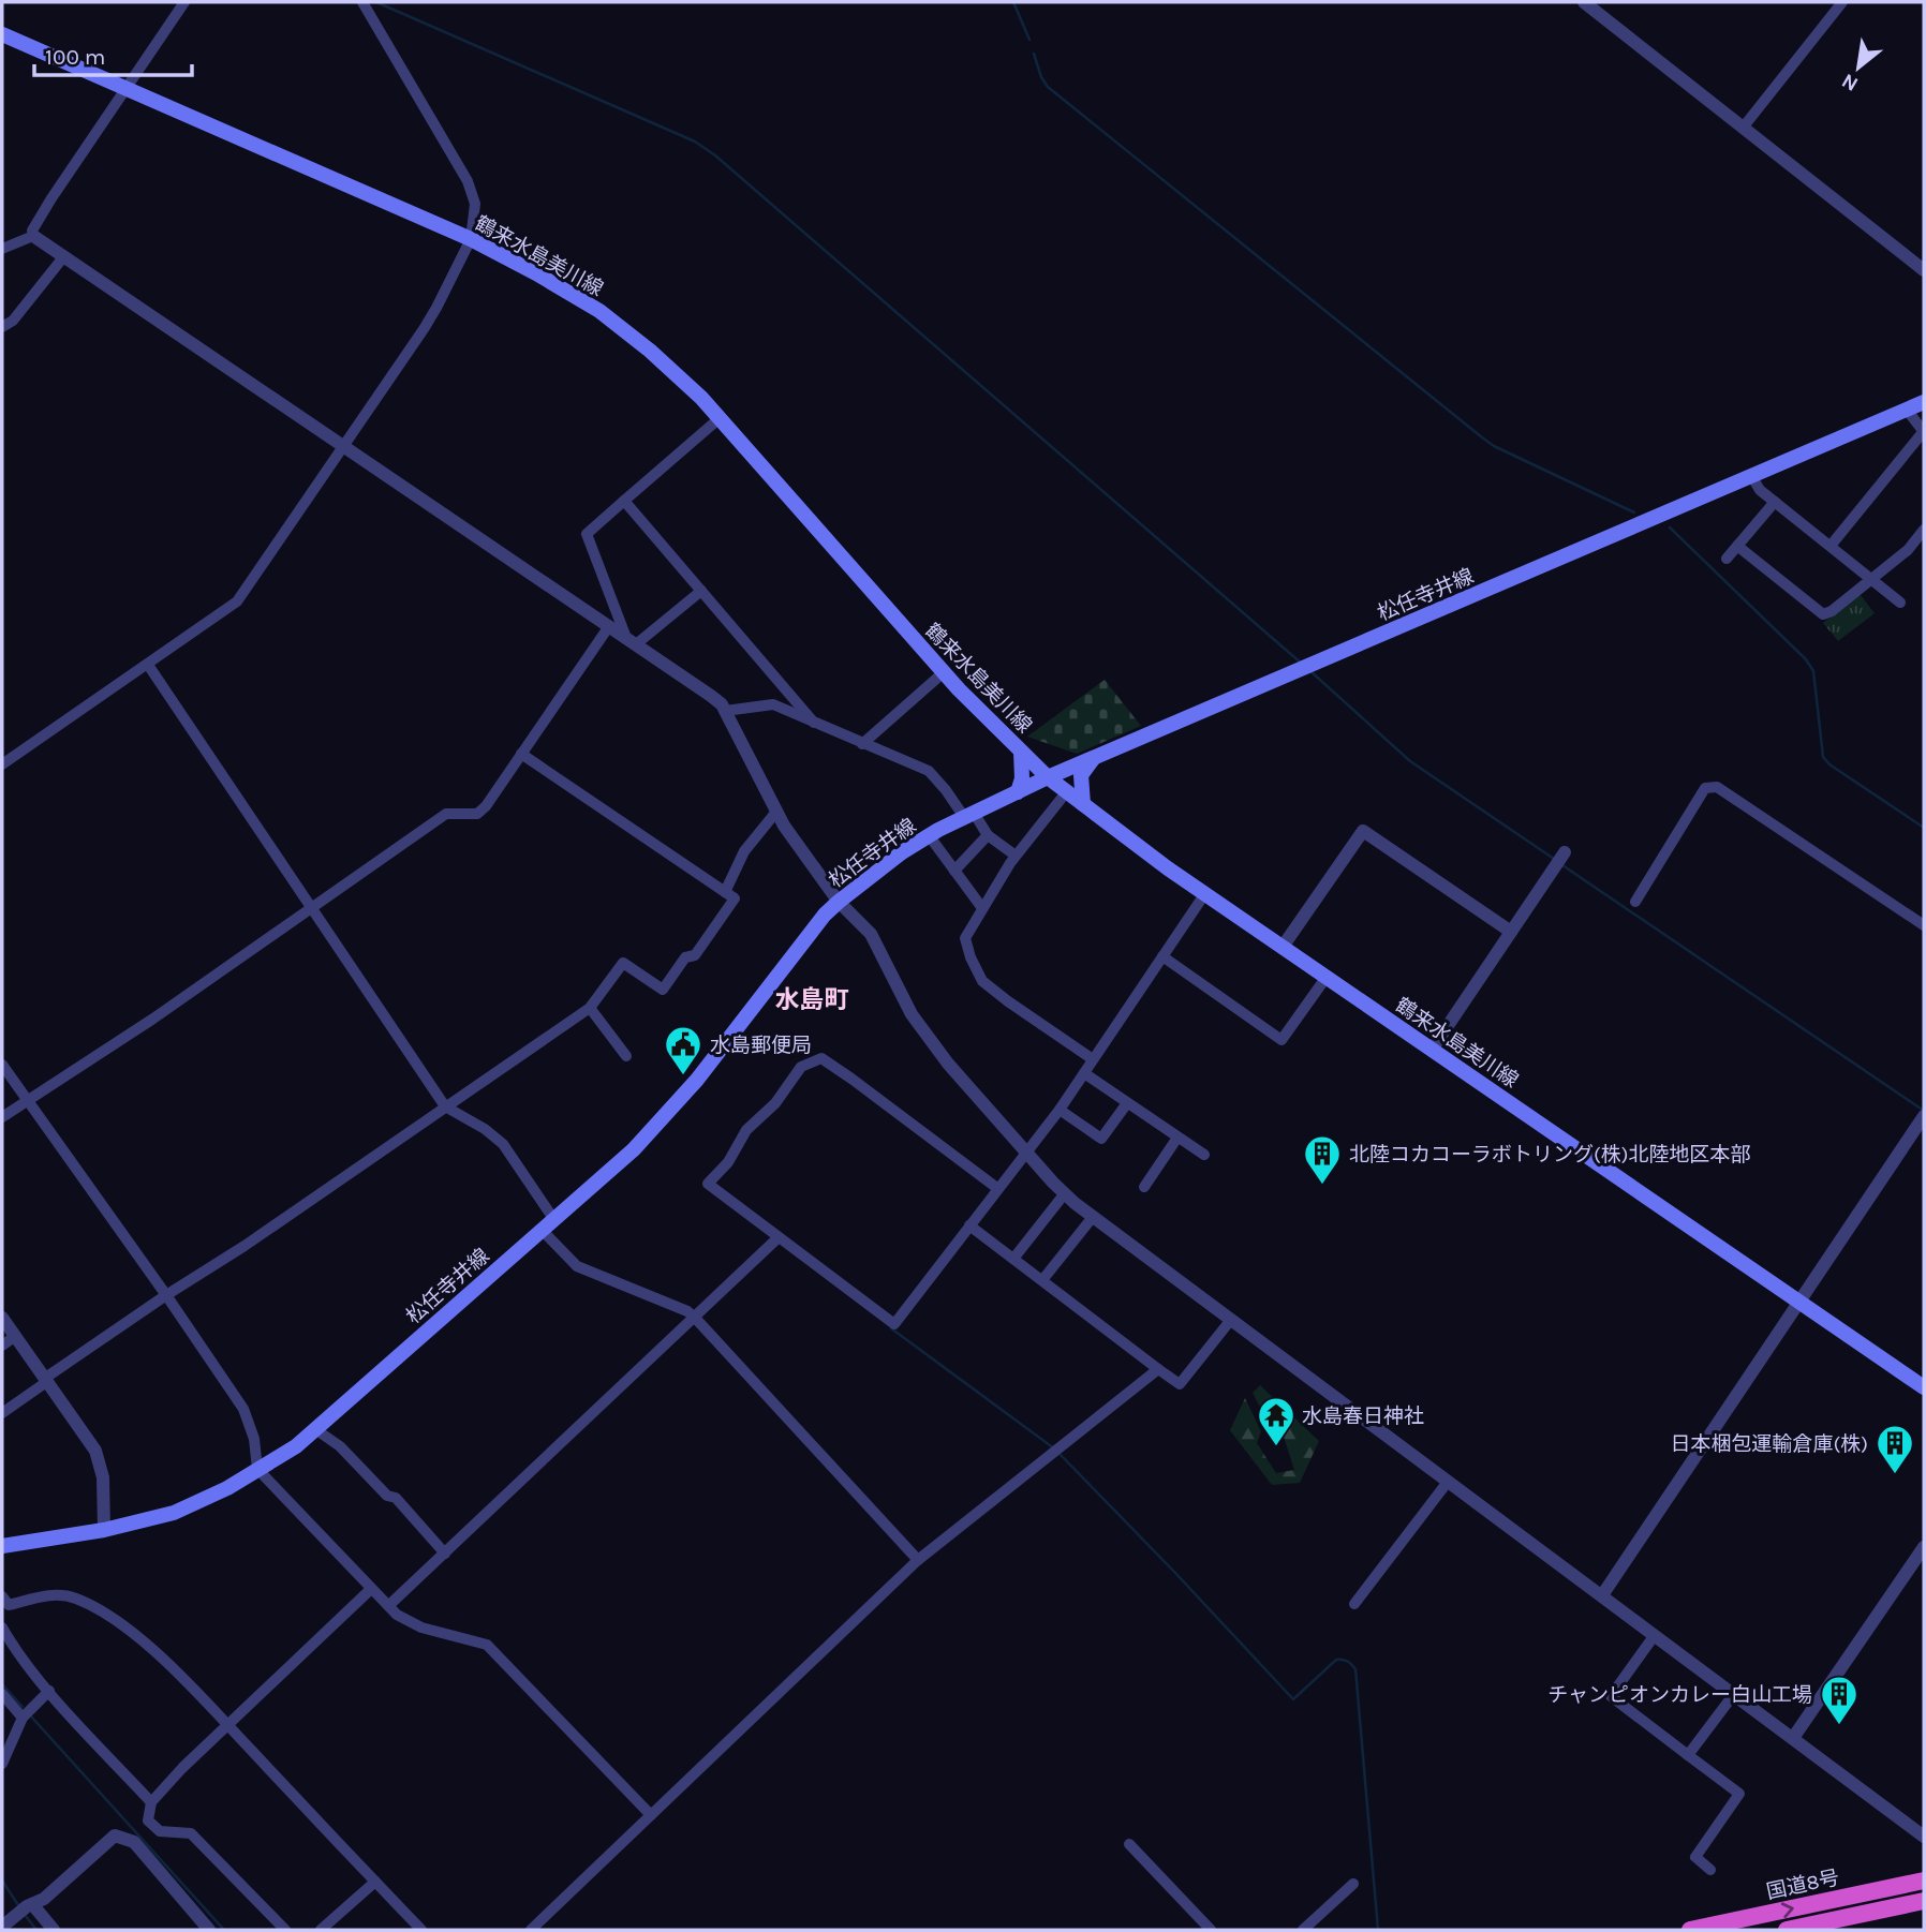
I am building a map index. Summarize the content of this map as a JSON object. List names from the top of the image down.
{
  "streets": {
    "highway": ["国道8号"],
    "main road": ["鶴来水島美川線", "松任寺井線"]
  },
  "crossings": [
    ["鶴来水島美川線", "松任寺井線"]
  ],
  "districts": ["水島町"],
  "places": {
    "public building": ["水島郵便局"],
    "building": ["北陸コカコーラボトリング(株)北陸地区本部", "日本梱包運輸倉庫(株)", "チャンピオンカレー白山工場"],
    "temple": ["水島春日神社"]
  },
  "scale_bar": "100 m",
  "north": "bottom left"
}
